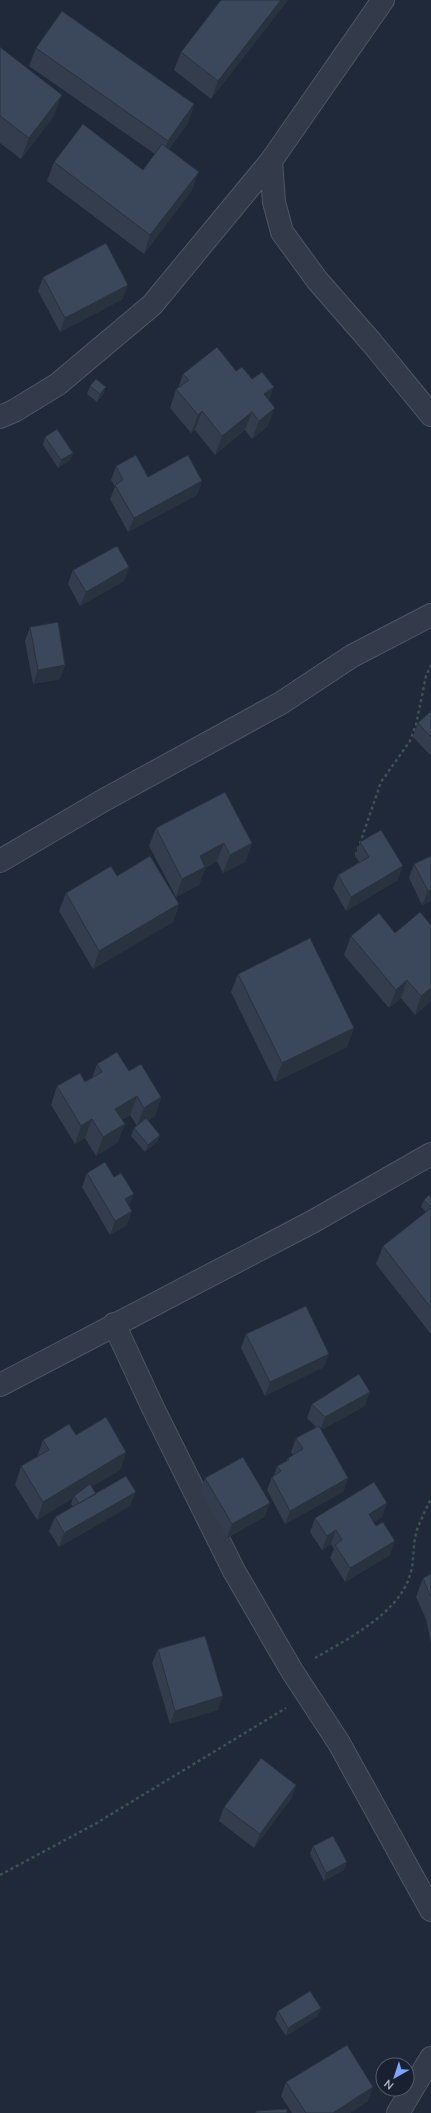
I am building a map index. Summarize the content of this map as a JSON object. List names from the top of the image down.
{
  "north": "bottom left"
}
